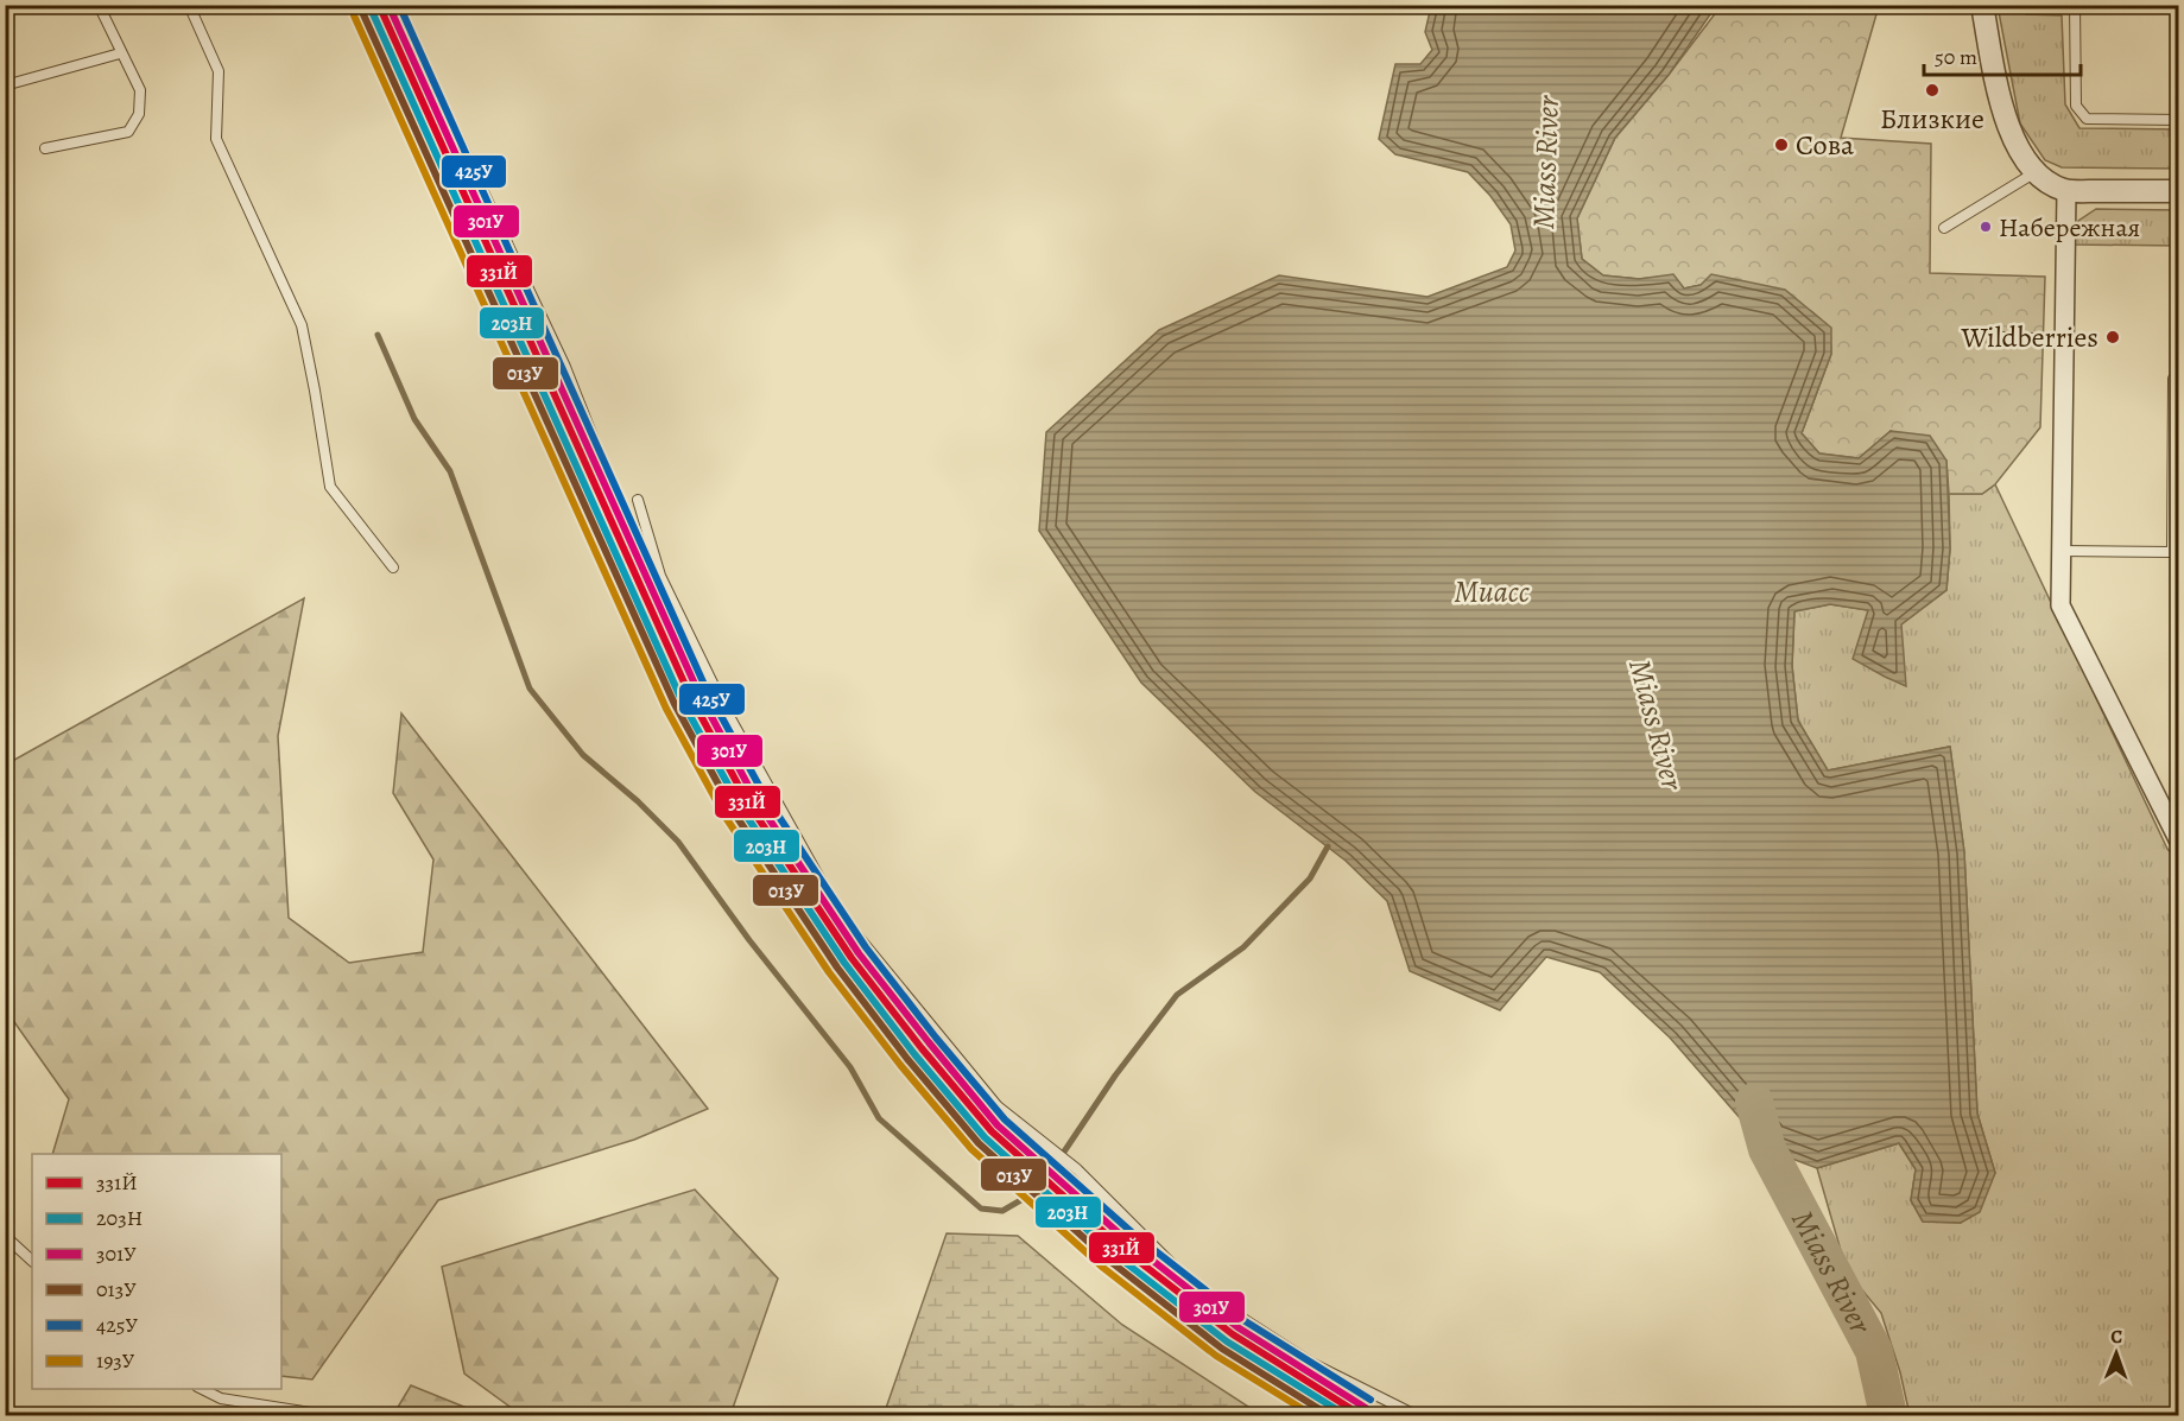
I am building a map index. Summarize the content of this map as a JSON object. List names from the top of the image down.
{
  "water": ["Miass River", "Миасс"],
  "places": [
    "Близкие",
    "Сова",
    "Набережная",
    "Wildberries"
  ],
  "lines": [
    "transit line 331Й",
    "transit line 301У",
    "transit line 425У",
    "transit line 203Н",
    "transit line 013У",
    "transit line 193У"
  ],
  "legend": [
    "331Й",
    "203Н",
    "301У",
    "013У",
    "425У",
    "193У"
  ],
  "scale_bar": "50 m",
  "north": "top"
}
